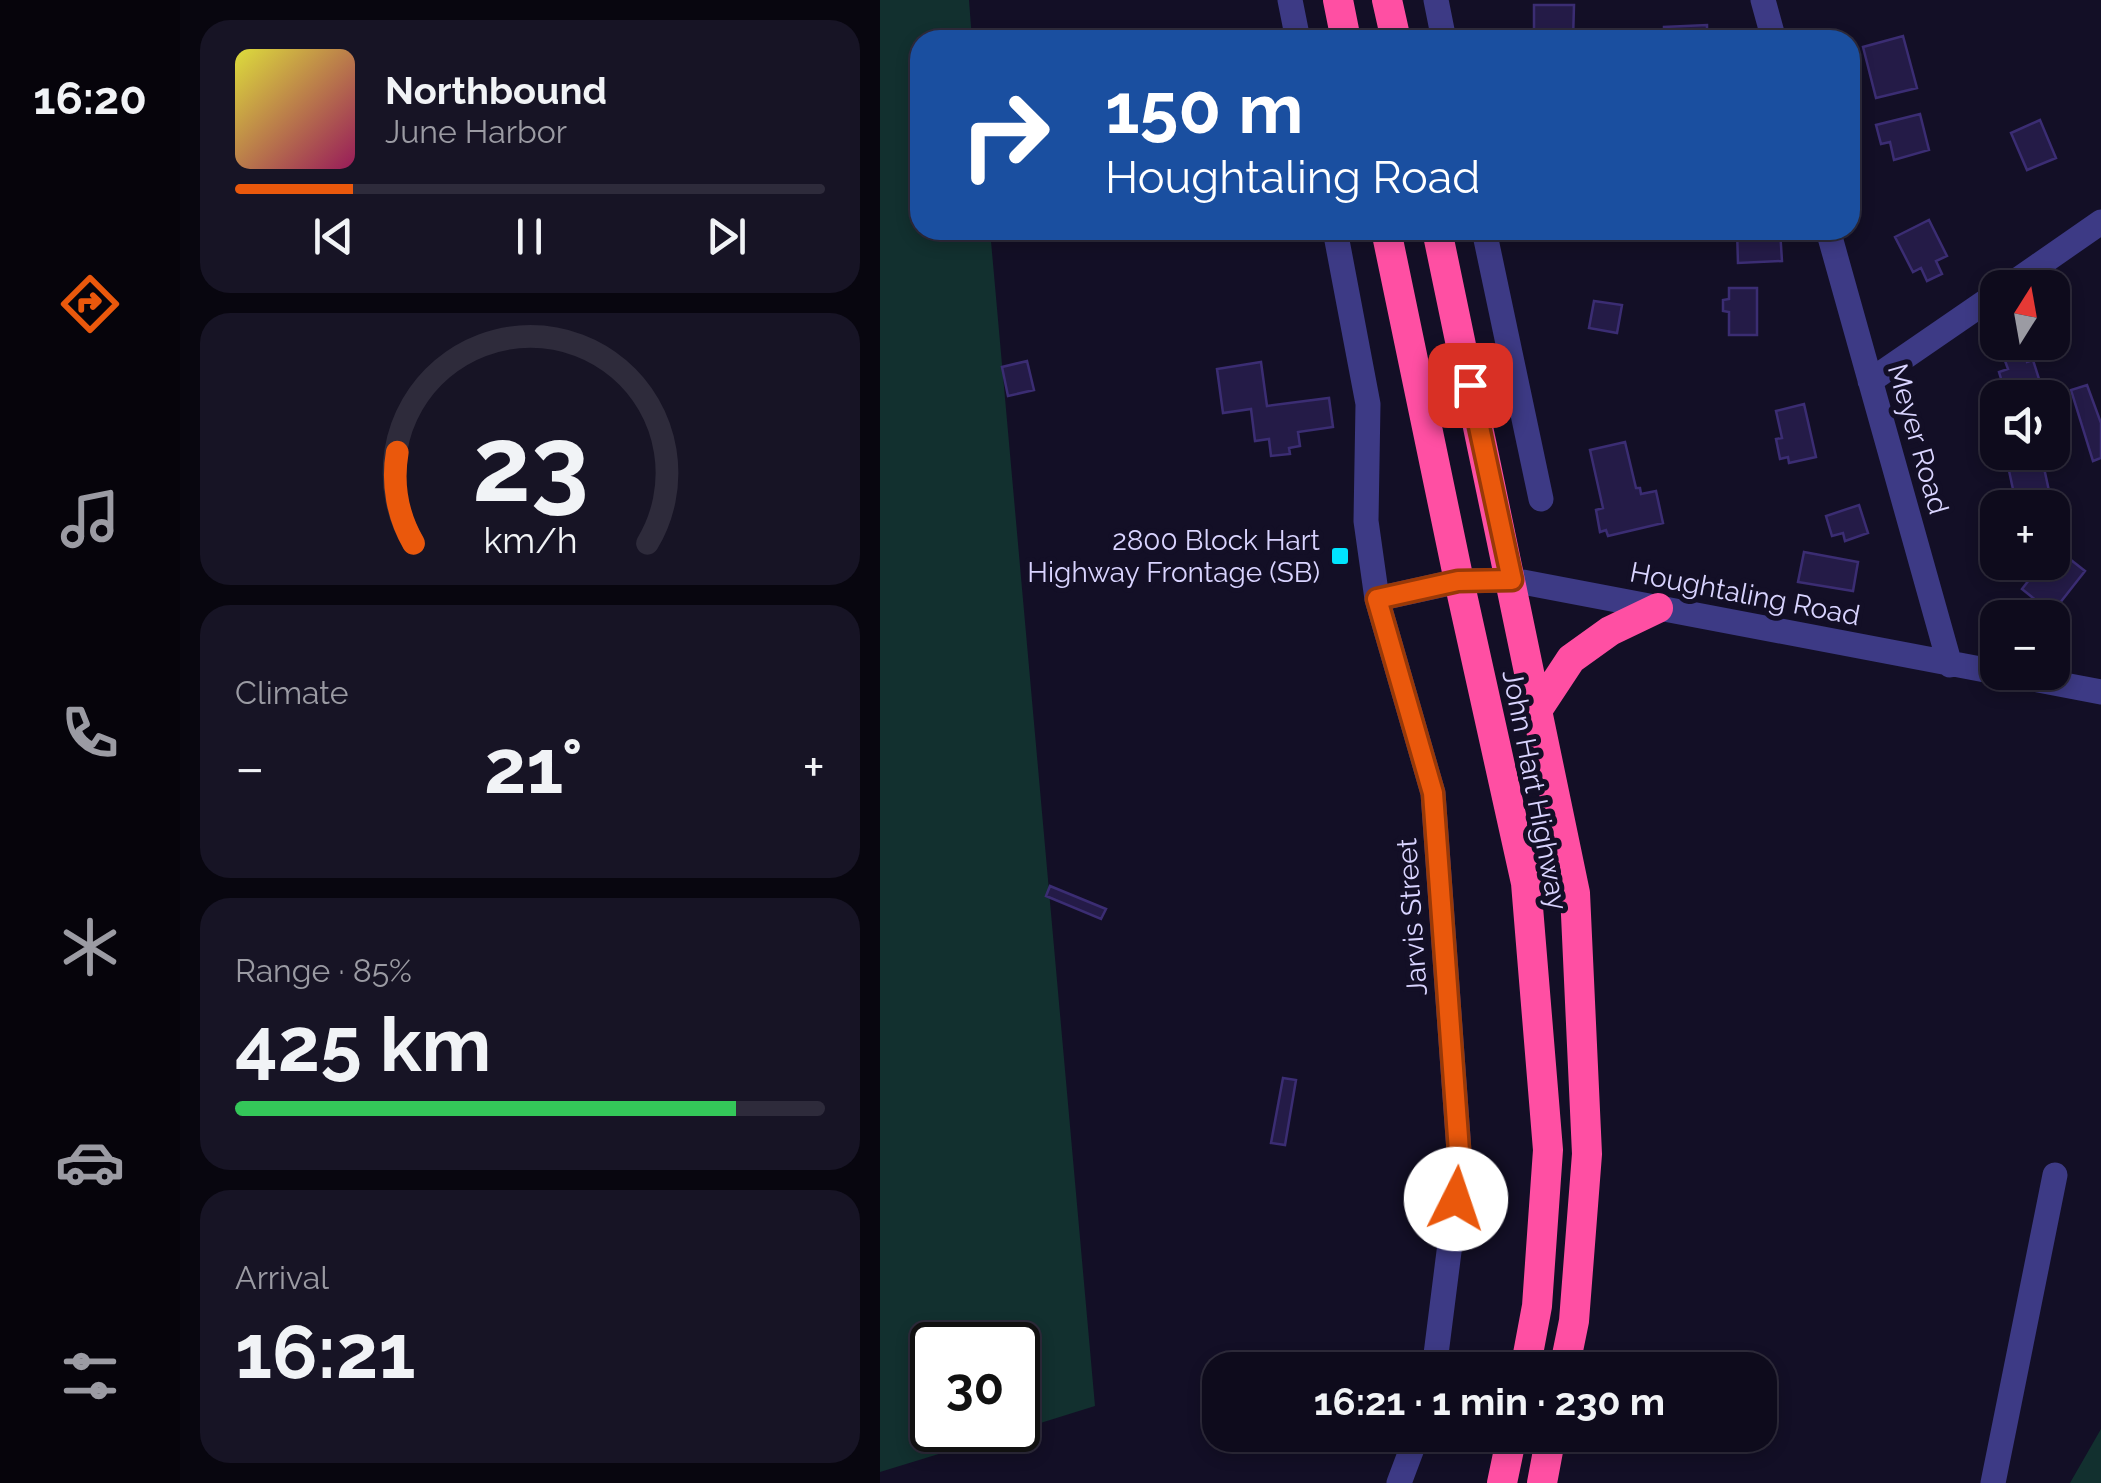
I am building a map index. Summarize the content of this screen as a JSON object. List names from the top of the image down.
{
  "streets": {
    "highway": ["John Hart Highway"],
    "street": ["Meyer Road", "Houghtaling Road", "Jarvis Street"]
  },
  "crossings": [
    ["Meyer Road", "Houghtaling Road"],
    ["Houghtaling Road", "John Hart Highway"],
    ["Houghtaling Road", "Jarvis Street"]
  ],
  "places": {
    "transit": ["2800 Block Hart Highway Frontage (SB)"]
  },
  "north": "top",
  "page": {
    "tabs": "16:20",
    "turn": ["150 m", "Houghtaling Road"],
    "song": ["Northbound", "June Harbor"],
    "map_buttons": ["+", "−"],
    "tile": [
      "Climate",
      ["Range · 85%", "425 km"],
      ["Arrival", "16:21"]
    ],
    "heat": ["−", "21°", "+"],
    "limit": "30",
    "trip": "16:21 · 1 min · 230 m",
    "gauge": ["23", "km/h"]
  }
}
